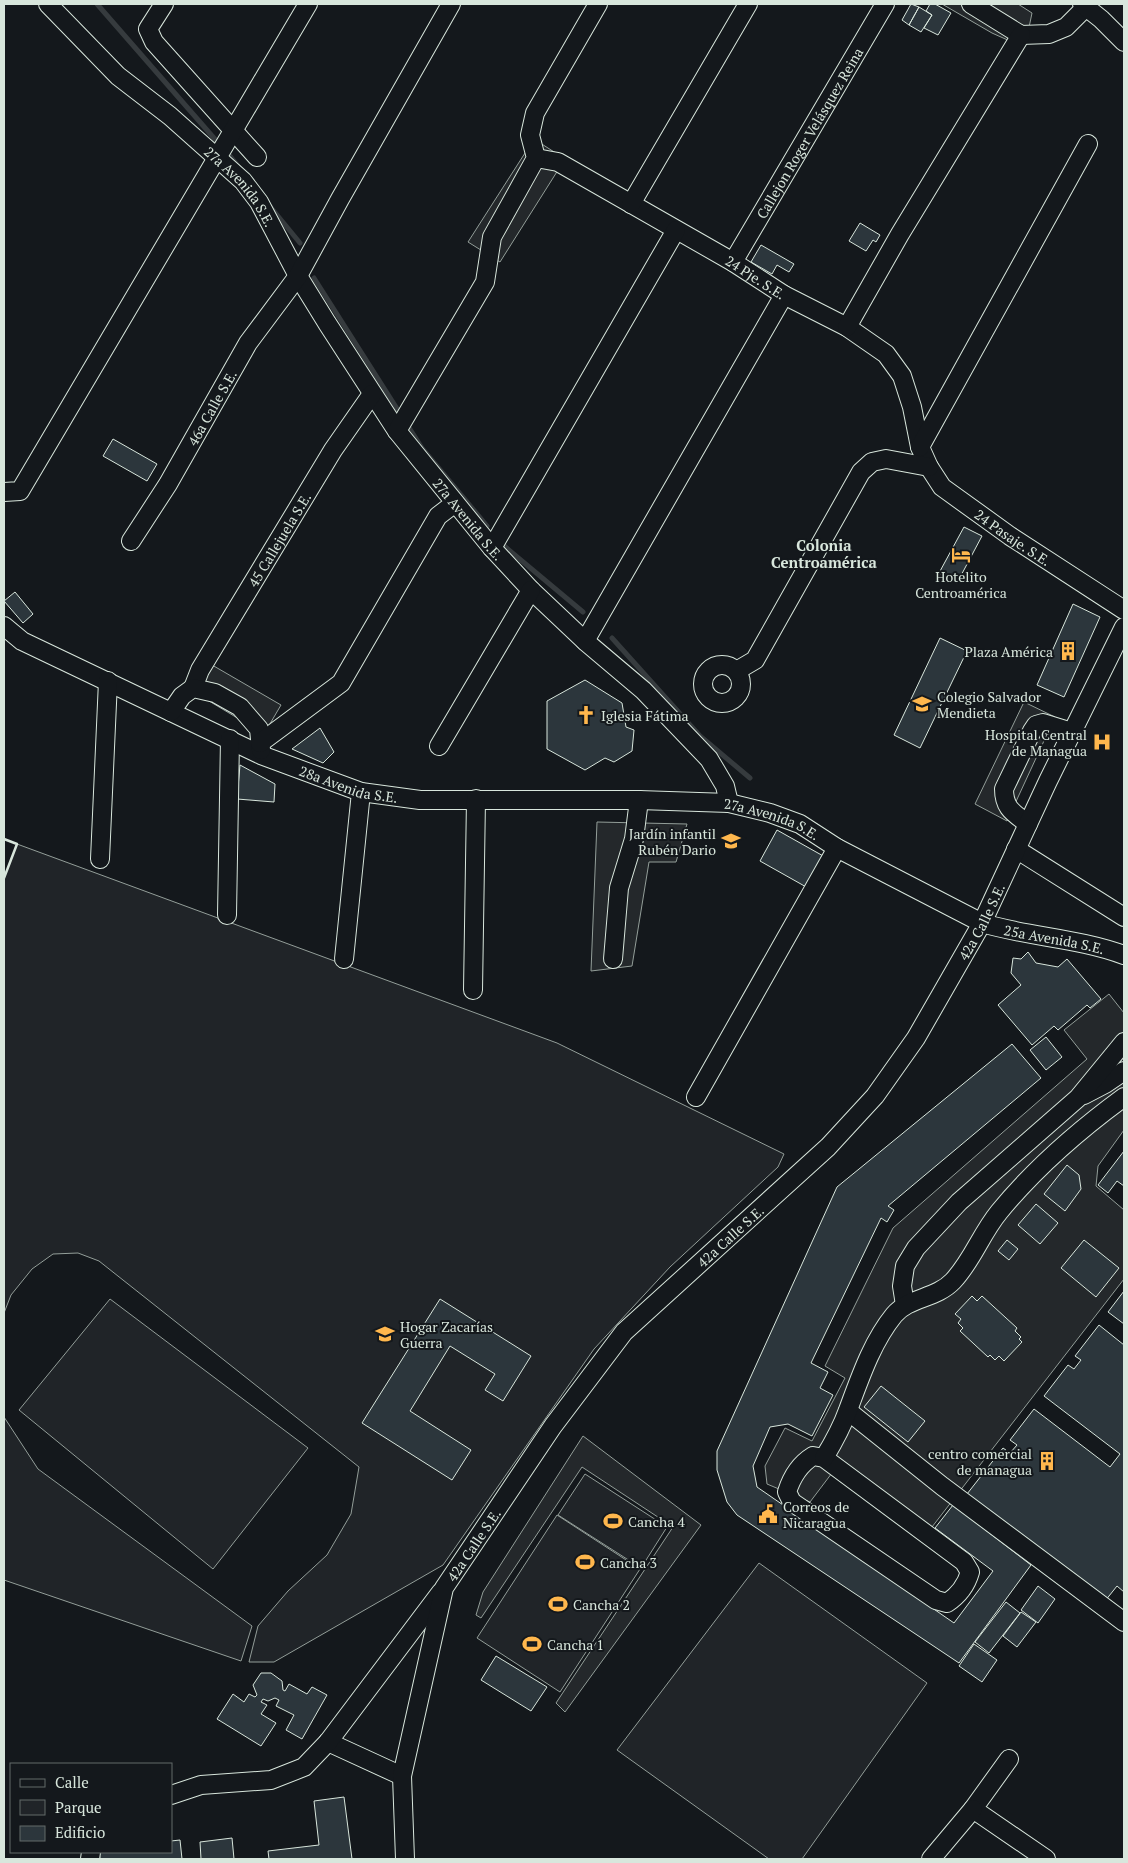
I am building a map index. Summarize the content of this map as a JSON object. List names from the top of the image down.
{
  "streets": {
    "street": [
      "Callejon Roger Velásquez Reina",
      "27a Avenida S.E.",
      "24 Pje. S.E.",
      "46a Calle S.E.",
      "24 Pasaje. S.E.",
      "45 Callejuela S.E.",
      "28a Avenida S.E.",
      "42a Calle S.E.",
      "25a Avenida S.E."
    ]
  },
  "crossings": [
    ["Callejon Roger Velásquez Reina", "24 Pje. S.E."],
    ["27a Avenida S.E.", "46a Calle S.E."],
    ["27a Avenida S.E.", "45 Callejuela S.E."],
    ["27a Avenida S.E.", "28a Avenida S.E."],
    ["27a Avenida S.E.", "42a Calle S.E."],
    ["27a Avenida S.E.", "25a Avenida S.E."],
    ["24 Pje. S.E.", "24 Pasaje. S.E."],
    ["45 Callejuela S.E.", "28a Avenida S.E."],
    ["42a Calle S.E.", "25a Avenida S.E."]
  ],
  "districts": ["Colonia Centroamérica"],
  "places": {
    "hotel": ["Hotelito Centroamérica"],
    "building": ["Plaza América", "centro comercial de managua"],
    "school or university": ["Colegio Salvador Mendieta", "Jardín infantil Rubén Dario", "Hogar Zacarías Guerra"],
    "church": ["Iglesia Fátima"],
    "hospital": ["Hospital Central de Managua"],
    "public building": ["Correos de Nicaragua"],
    "sports": [
      "Cancha 4",
      "Cancha 3",
      "Cancha 2",
      "Cancha 1"
    ]
  },
  "legend": ["Calle", "Parque", "Edificio"]
}
